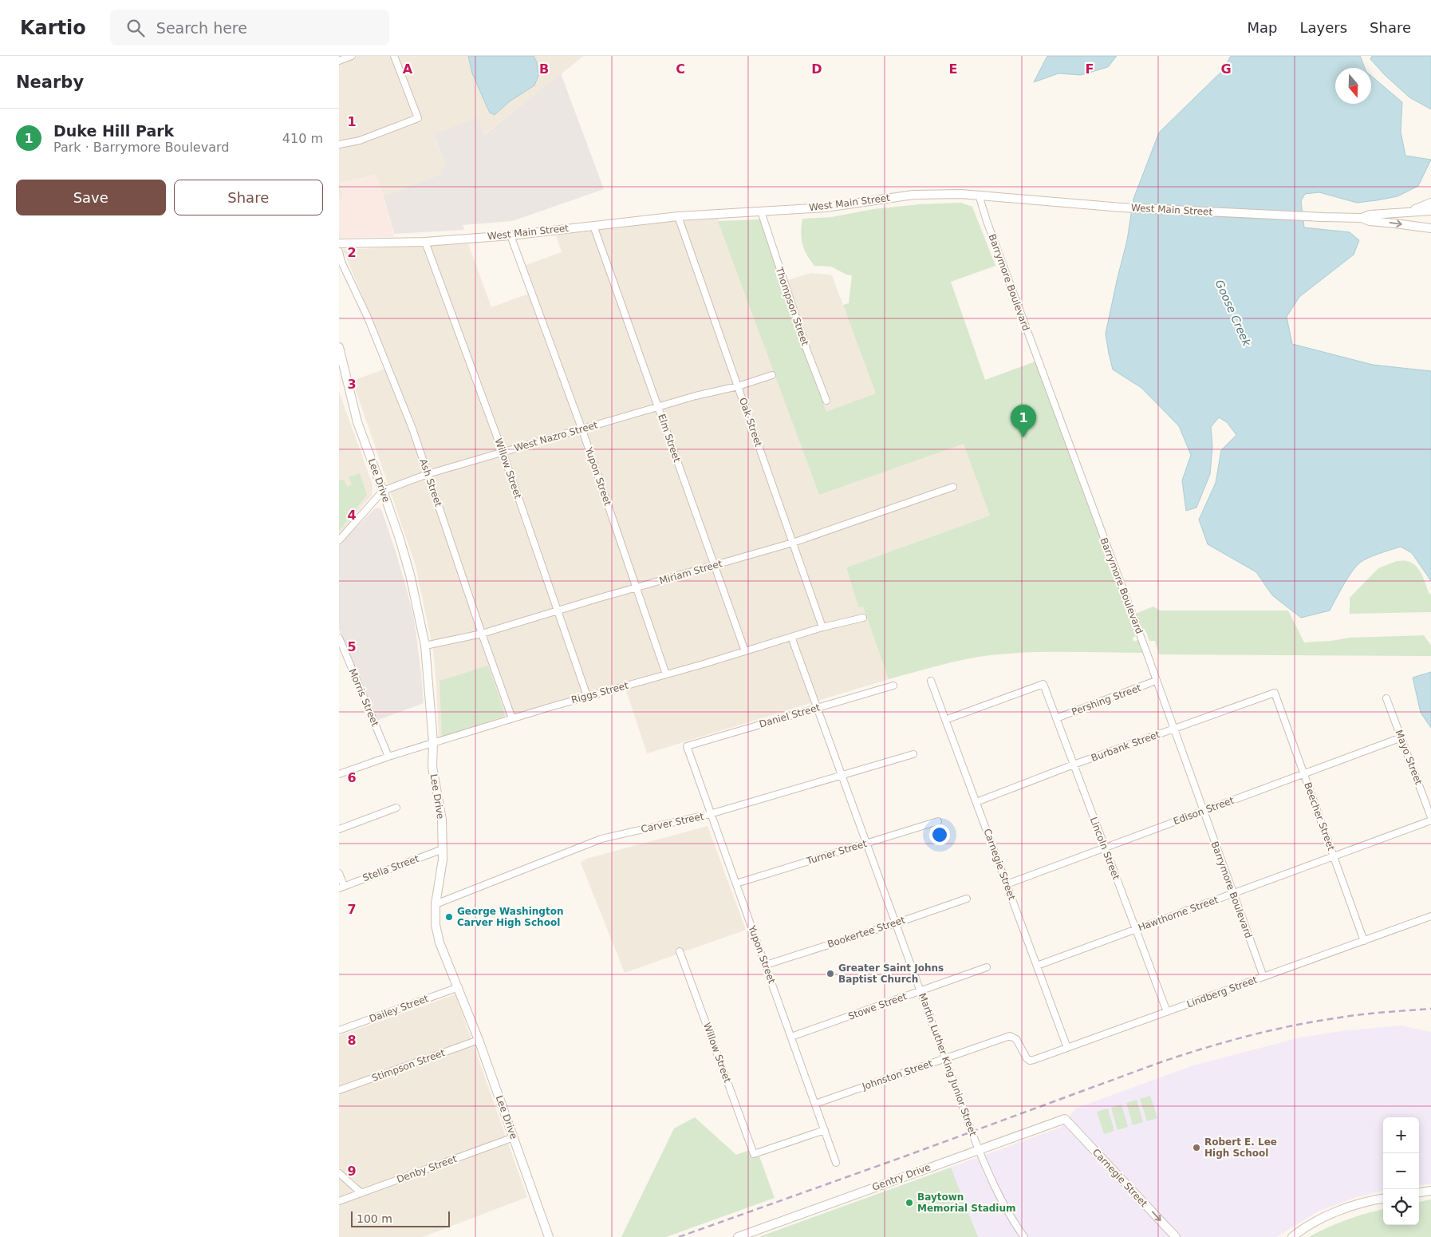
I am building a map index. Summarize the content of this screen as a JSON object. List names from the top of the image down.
{
  "streets": {
    "main road": [
      "West Main Street",
      "Lee Drive",
      "Carnegie Street",
      "Gentry Drive"
    ],
    "street": [
      "Barrymore Boulevard",
      "Thompson Street",
      "Oak Street",
      "West Nazro Street",
      "Elm Street",
      "Willow Street",
      "Yupon Street",
      "Ash Street",
      "Miriam Street",
      "Riggs Street",
      "Morris Street",
      "Pershing Street",
      "Daniel Street",
      "Burbank Street",
      "Mayo Street",
      "Edison Street",
      "Beecher Street",
      "Carver Street",
      "Lincoln Street",
      "Turner Street",
      "Stella Street",
      "Hawthorne Street",
      "Bookertee Street",
      "Lindberg Street",
      "Stowe Street",
      "Dailey Street",
      "Martin Luther King Junior Street",
      "Stimpson Street",
      "Johnston Street",
      "Denby Street"
    ]
  },
  "crossings": [
    ["West Main Street", "Barrymore Boulevard"],
    ["West Main Street", "Thompson Street"],
    ["West Main Street", "Oak Street"],
    ["West Main Street", "Elm Street"],
    ["West Main Street", "Willow Street"],
    ["West Main Street", "Yupon Street"],
    ["Barrymore Boulevard", "Pershing Street"],
    ["Barrymore Boulevard", "Burbank Street"],
    ["Barrymore Boulevard", "Edison Street"],
    ["Barrymore Boulevard", "Hawthorne Street"],
    ["Barrymore Boulevard", "Lindberg Street"],
    ["Oak Street", "West Nazro Street"],
    ["Oak Street", "Miriam Street"],
    ["Oak Street", "Riggs Street"],
    ["West Nazro Street", "Elm Street"],
    ["West Nazro Street", "Willow Street"],
    ["West Nazro Street", "Yupon Street"],
    ["West Nazro Street", "Lee Drive"],
    ["West Nazro Street", "Ash Street"],
    ["Elm Street", "Miriam Street"],
    ["Elm Street", "Riggs Street"],
    ["Willow Street", "Yupon Street"],
    ["Willow Street", "Miriam Street"],
    ["Willow Street", "Riggs Street"],
    ["Yupon Street", "Miriam Street"],
    ["Yupon Street", "Riggs Street"],
    ["Yupon Street", "Daniel Street"],
    ["Yupon Street", "Carver Street"],
    ["Yupon Street", "Turner Street"],
    ["Yupon Street", "Bookertee Street"],
    ["Yupon Street", "Stowe Street"],
    ["Yupon Street", "Johnston Street"],
    ["Lee Drive", "Miriam Street"],
    ["Lee Drive", "Riggs Street"],
    ["Lee Drive", "Carver Street"],
    ["Lee Drive", "Stella Street"],
    ["Lee Drive", "Dailey Street"],
    ["Lee Drive", "Stimpson Street"],
    ["Lee Drive", "Denby Street"],
    ["Ash Street", "Miriam Street"],
    ["Ash Street", "Riggs Street"],
    ["Riggs Street", "Morris Street"],
    ["Riggs Street", "Martin Luther King Junior Street"],
    ["Pershing Street", "Lincoln Street"],
    ["Daniel Street", "Martin Luther King Junior Street"],
    ["Burbank Street", "Beecher Street"],
    ["Burbank Street", "Lincoln Street"],
    ["Burbank Street", "Carnegie Street"],
    ["Mayo Street", "Edison Street"],
    ["Edison Street", "Beecher Street"],
    ["Edison Street", "Lincoln Street"],
    ["Edison Street", "Carnegie Street"],
    ["Beecher Street", "Hawthorne Street"],
    ["Beecher Street", "Lindberg Street"],
    ["Carver Street", "Martin Luther King Junior Street"],
    ["Lincoln Street", "Carnegie Street"],
    ["Lincoln Street", "Hawthorne Street"],
    ["Lincoln Street", "Lindberg Street"],
    ["Turner Street", "Martin Luther King Junior Street"],
    ["Carnegie Street", "Hawthorne Street"],
    ["Carnegie Street", "Lindberg Street"],
    ["Carnegie Street", "Gentry Drive"],
    ["Bookertee Street", "Martin Luther King Junior Street"],
    ["Lindberg Street", "Johnston Street"],
    ["Stowe Street", "Martin Luther King Junior Street"],
    ["Martin Luther King Junior Street", "Johnston Street"],
    ["Martin Luther King Junior Street", "Gentry Drive"]
  ],
  "water": ["Goose Creek"],
  "places": [
    "George Washington Carver High School",
    "Greater Saint Johns Baptist Church",
    "Robert E. Lee High School",
    "Baytown Memorial Stadium"
  ],
  "scale_bar": "100 m",
  "north": "bottom",
  "page": {
    "header": "Kartio",
    "search": "Search here",
    "nav": ["Map", "Layers", "Share"],
    "heading": "Nearby",
    "list": [
      {
        "mark": "1",
        "name": "Duke Hill Park",
        "note": "Park · Barrymore Boulevard",
        "value": "410 m"
      }
    ],
    "buttons": ["Save", "Share"],
    "pins": "1",
    "map_buttons": ["+", "−"],
    "scale": "100 m"
  },
  "grid": {
    "columns": [
      "A",
      "B",
      "C",
      "D",
      "E",
      "F",
      "G"
    ],
    "rows": [
      "1",
      "2",
      "3",
      "4",
      "5",
      "6",
      "7",
      "8",
      "9"
    ]
  }
}
